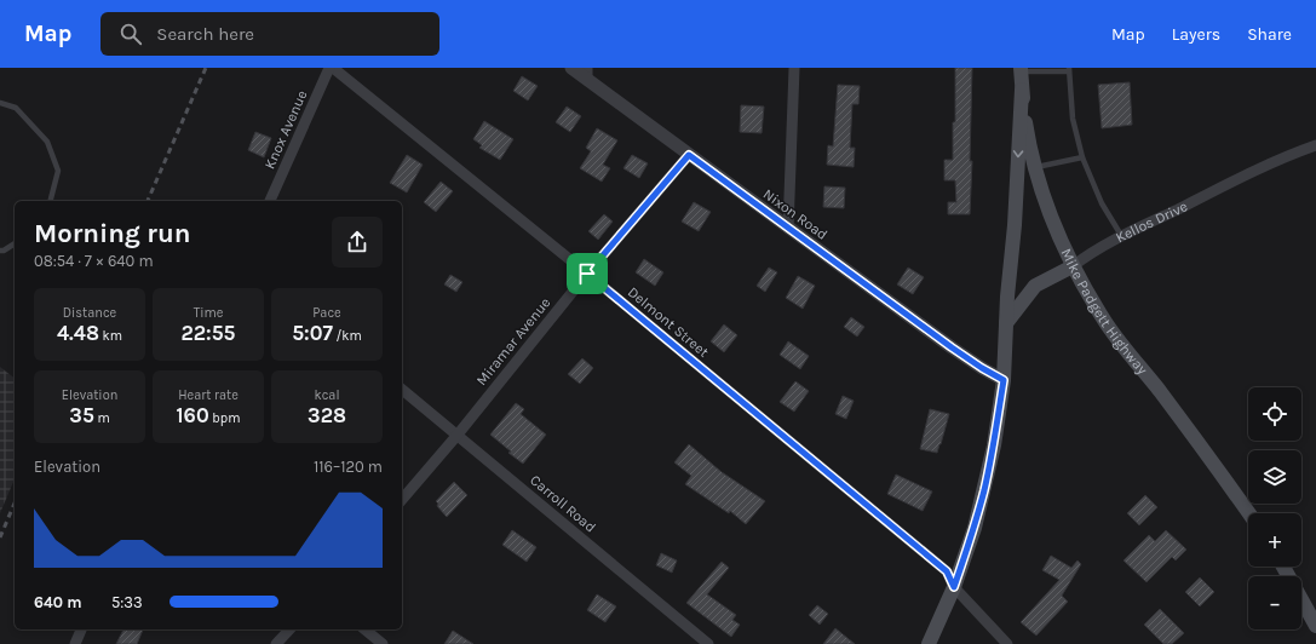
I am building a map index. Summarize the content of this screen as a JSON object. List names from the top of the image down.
{
  "streets": {
    "main road": ["Kellos Drive", "Mike Padgett Highway"],
    "street": [
      "Knox Avenue",
      "Nixon Road",
      "Delmont Street",
      "Miramar Avenue",
      "Carroll Road"
    ]
  },
  "crossings": [
    ["Nixon Road", "Miramar Avenue"],
    ["Kellos Drive", "Mike Padgett Highway"],
    ["Delmont Street", "Miramar Avenue"],
    ["Miramar Avenue", "Carroll Road"]
  ],
  "page": {
    "header": "Map",
    "search": "Search here",
    "nav": ["Map", "Layers", "Share"],
    "heading": ["Morning run", "08:54 · 7 × 640 m"],
    "stats": [
      ["Distance", "4.48 km"],
      ["Time", "22:55"],
      ["Pace", "5:07 /km"],
      ["Elevation", "35 m"],
      ["Heart rate", "160 bpm"],
      ["kcal", "328"]
    ],
    "map_buttons": ["+", "−"],
    "chart": ["Elevation", "116–120 m"],
    "list": [
      {
        "name": "640 m",
        "note": "5:33"
      }
    ]
  }
}
